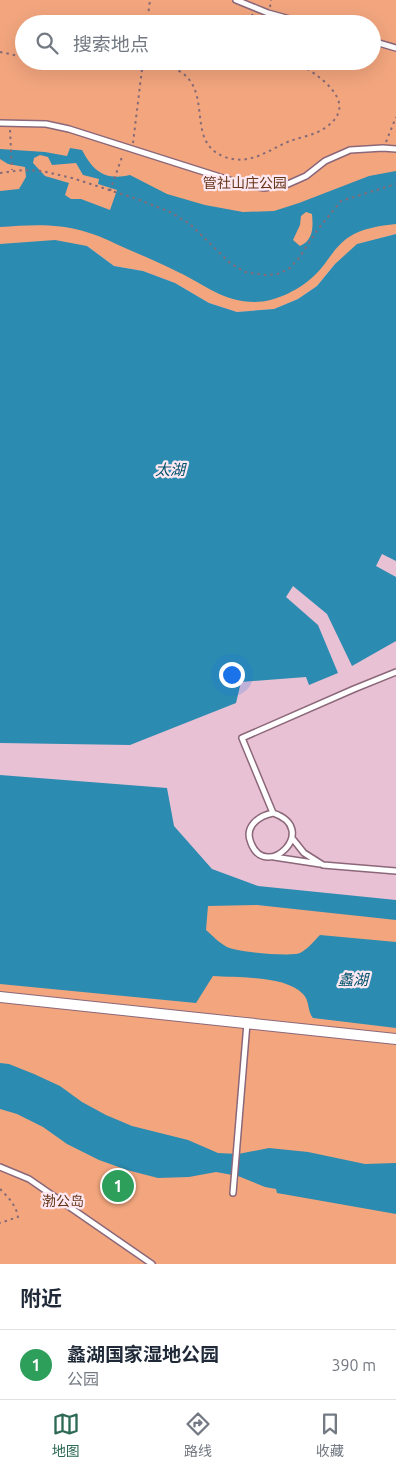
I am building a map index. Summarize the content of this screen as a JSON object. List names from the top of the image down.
{
  "water": ["太湖", "蠡湖"],
  "parks": ["管社山庄公园", "渤公岛"],
  "page": {
    "search": "搜索地点",
    "pins": "1",
    "heading": "附近",
    "list": [
      {
        "mark": "1",
        "name": "蠡湖国家湿地公园",
        "note": "公园",
        "value": "390 m"
      }
    ],
    "nav": ["地图", "路线", "收藏"]
  }
}
